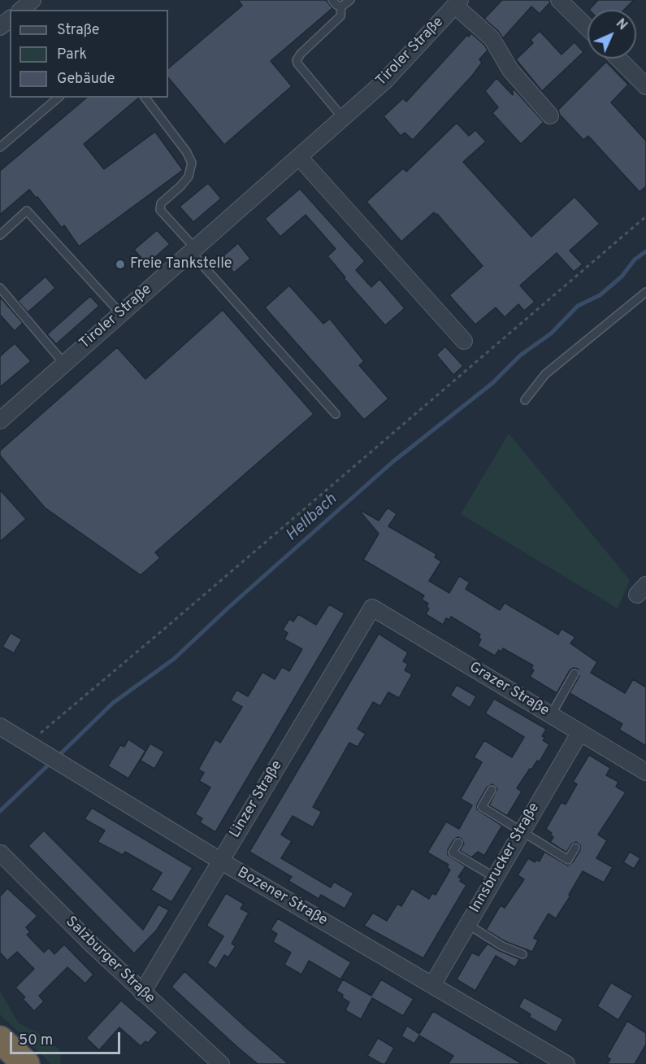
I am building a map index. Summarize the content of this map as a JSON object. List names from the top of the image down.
{
  "streets": {
    "street": [
      "Tiroler Straße",
      "Grazer Straße",
      "Linzer Straße",
      "Innsbrucker Straße",
      "Bozener Straße",
      "Salzburger Straße"
    ]
  },
  "crossings": [
    ["Grazer Straße", "Linzer Straße"],
    ["Grazer Straße", "Innsbrucker Straße"],
    ["Linzer Straße", "Bozener Straße"],
    ["Linzer Straße", "Salzburger Straße"],
    ["Innsbrucker Straße", "Bozener Straße"]
  ],
  "water": ["Hellbach"],
  "places": ["Freie Tankstelle"],
  "legend": ["Straße", "Park", "Gebäude"],
  "scale_bar": "50 m",
  "north": "top right"
}
